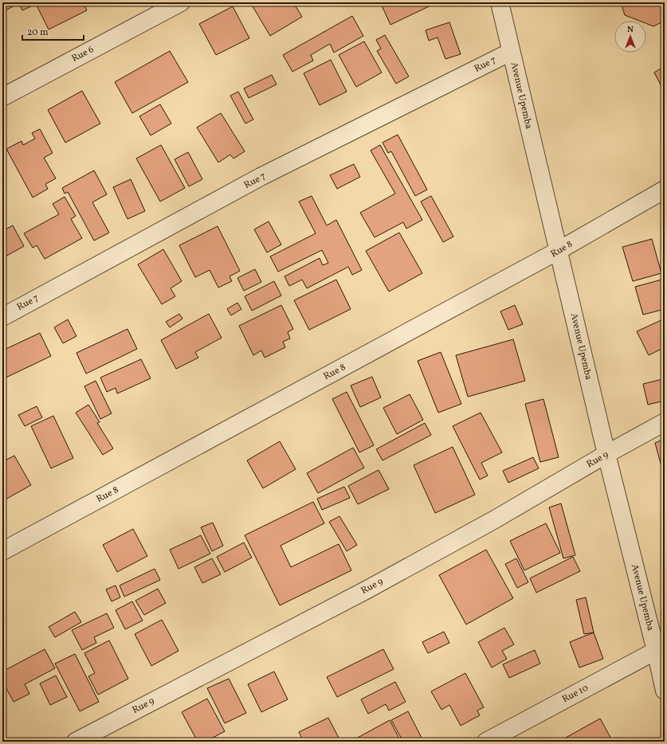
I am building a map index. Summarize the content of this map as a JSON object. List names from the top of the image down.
{
  "streets": {
    "street": [
      "Rue 6",
      "Rue 7",
      "Avenue Upemba",
      "Rue 8",
      "Rue 9",
      "Rue 10"
    ]
  },
  "crossings": [
    ["Rue 7", "Avenue Upemba"],
    ["Avenue Upemba", "Rue 8"],
    ["Avenue Upemba", "Rue 9"],
    ["Avenue Upemba", "Rue 10"]
  ],
  "scale_bar": "20 m",
  "north": "top"
}
